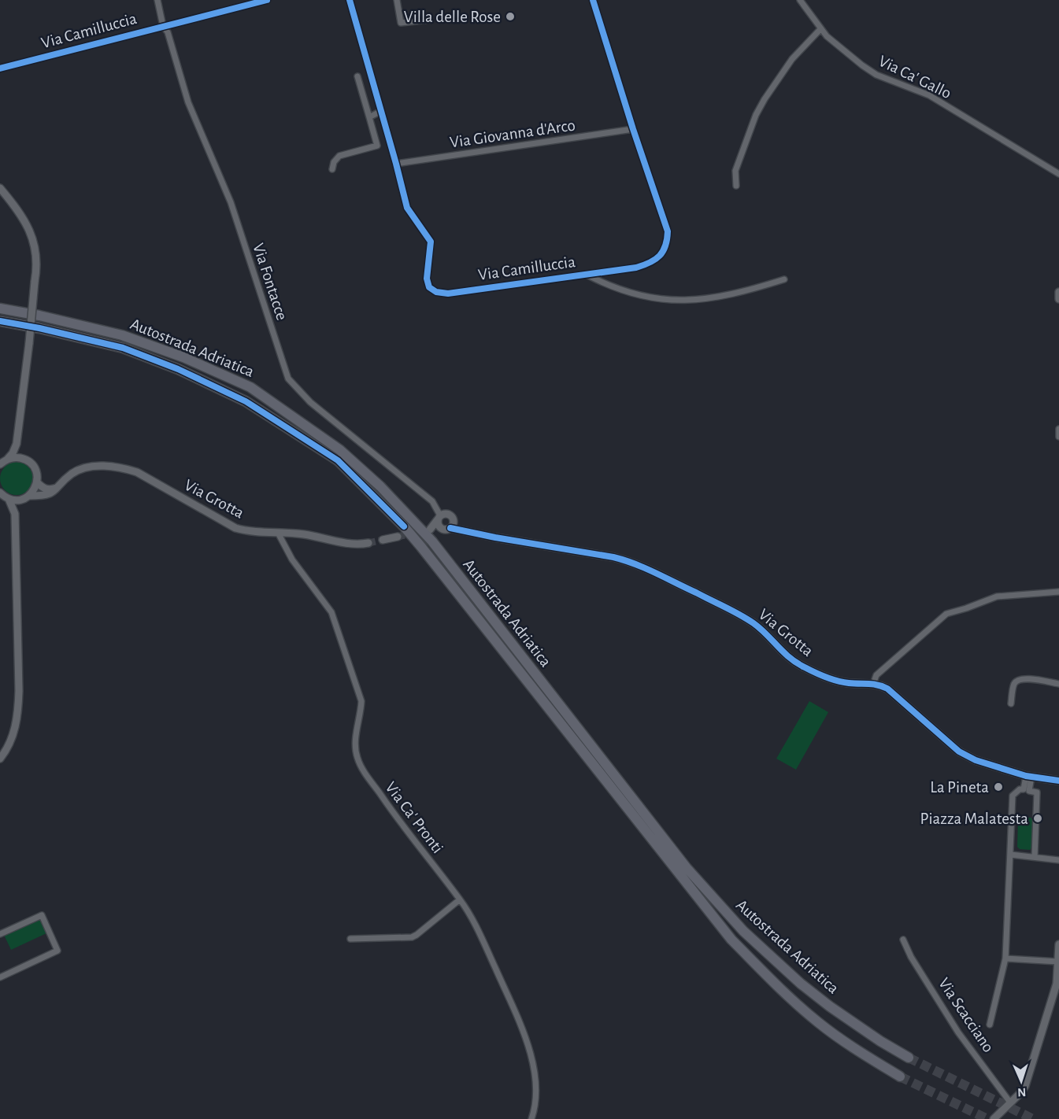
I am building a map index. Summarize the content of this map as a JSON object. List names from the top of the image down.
{
  "streets": {
    "highway": ["Autostrada Adriatica"],
    "street": [
      "Via Camilluccia",
      "Via Ca' Gallo",
      "Via Giovanna d'Arco",
      "Via Fontacce",
      "Via Grotta",
      "Via Ca' Pronti",
      "Via Scacciano"
    ]
  },
  "crossings": [
    ["Via Camilluccia", "Via Giovanna d'Arco"],
    ["Via Camilluccia", "Via Fontacce"],
    ["Via Fontacce", "Via Grotta"],
    ["Via Grotta", "Via Ca' Pronti"]
  ],
  "places": ["Villa delle Rose", "La Pineta", "Piazza Malatesta"],
  "north": "bottom"
}
